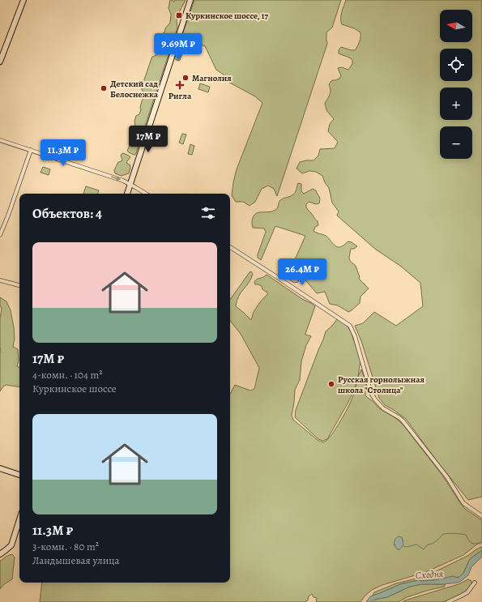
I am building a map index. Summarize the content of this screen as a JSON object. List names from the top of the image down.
{
  "water": ["Сходня"],
  "places": {
    "transit": ["Куркинское шоссе, 17"],
    "other": ["Магнолия", "Детский сад Белоснежка", "Русская горнолыжная школа \"Столица\""],
    "health": ["Ригла"]
  },
  "north": "left",
  "page": {
    "map_buttons": ["+", "−"],
    "price": [
      "9.69M ₽",
      "17M ₽",
      "11.3M ₽",
      "26.4M ₽"
    ],
    "heading": "Объектов: 4",
    "list": [
      {
        "name": "17M ₽",
        "note": "4-комн. · 104 m² · Куркинское шоссе"
      },
      {
        "name": "11.3M ₽",
        "note": "3-комн. · 80 m² · Ландышевая улица"
      }
    ]
  }
}
